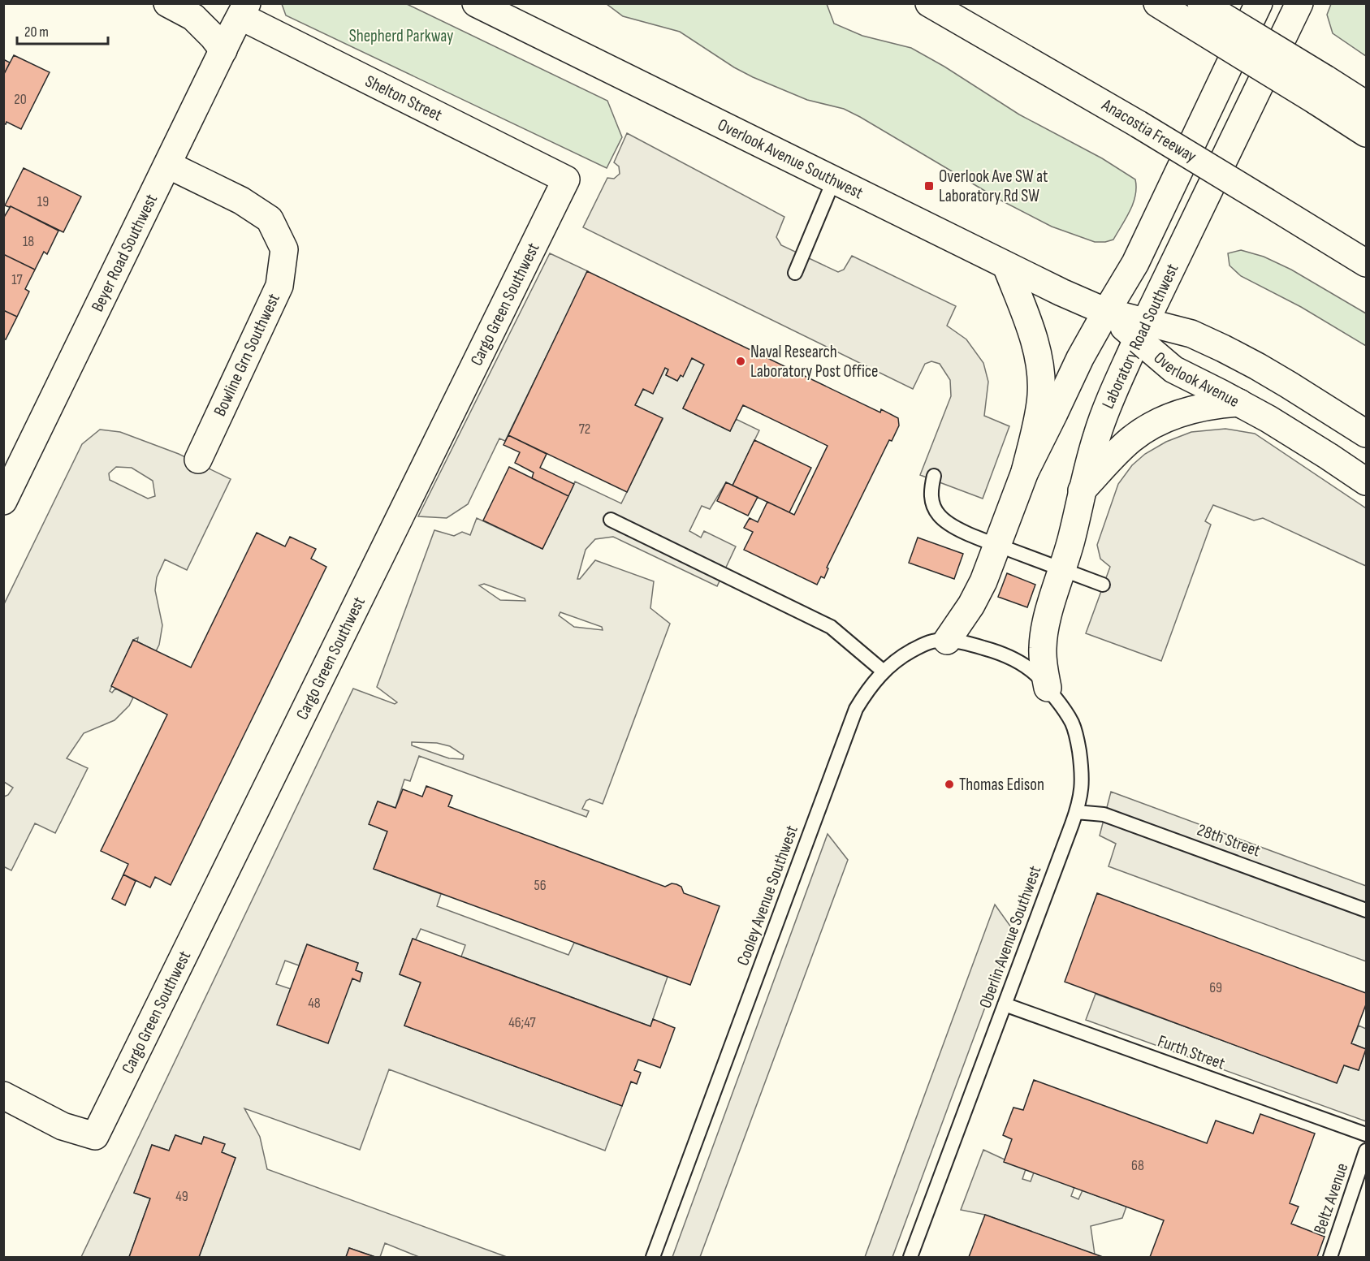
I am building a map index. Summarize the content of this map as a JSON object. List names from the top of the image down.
{
  "streets": {
    "main road": [
      "Shelton Street",
      "Anacostia Freeway",
      "Overlook Avenue Southwest",
      "Beyer Road Southwest",
      "Cargo Green Southwest",
      "Laboratory Road Southwest",
      "Bowline Grn Southwest",
      "Overlook Avenue"
    ],
    "lane": [
      "28th Street",
      "Cooley Avenue Southwest",
      "Oberlin Avenue Southwest",
      "Furth Street",
      "Beltz Avenue"
    ]
  },
  "crossings": [
    ["Shelton Street", "Beyer Road Southwest"],
    ["Shelton Street", "Cargo Green Southwest"],
    ["Overlook Avenue Southwest", "Laboratory Road Southwest"],
    ["Overlook Avenue Southwest", "Overlook Avenue"],
    ["Beyer Road Southwest", "Bowline Grn Southwest"],
    ["Laboratory Road Southwest", "Overlook Avenue"],
    ["Laboratory Road Southwest", "Cooley Avenue Southwest"],
    ["Laboratory Road Southwest", "Oberlin Avenue Southwest"],
    ["28th Street", "Oberlin Avenue Southwest"],
    ["Cooley Avenue Southwest", "Oberlin Avenue Southwest"],
    ["Oberlin Avenue Southwest", "Furth Street"]
  ],
  "parks": ["Shepherd Parkway"],
  "places": {
    "transit": ["Overlook Ave SW at Laboratory Rd SW"],
    "other": ["Naval Research Laboratory Post Office", "Thomas Edison"]
  },
  "house_numbers": [
    "20",
    "19",
    "18",
    "17",
    "72",
    "56",
    "69",
    "48",
    "46;47",
    "68",
    "49"
  ],
  "scale_bar": "20 m"
}
